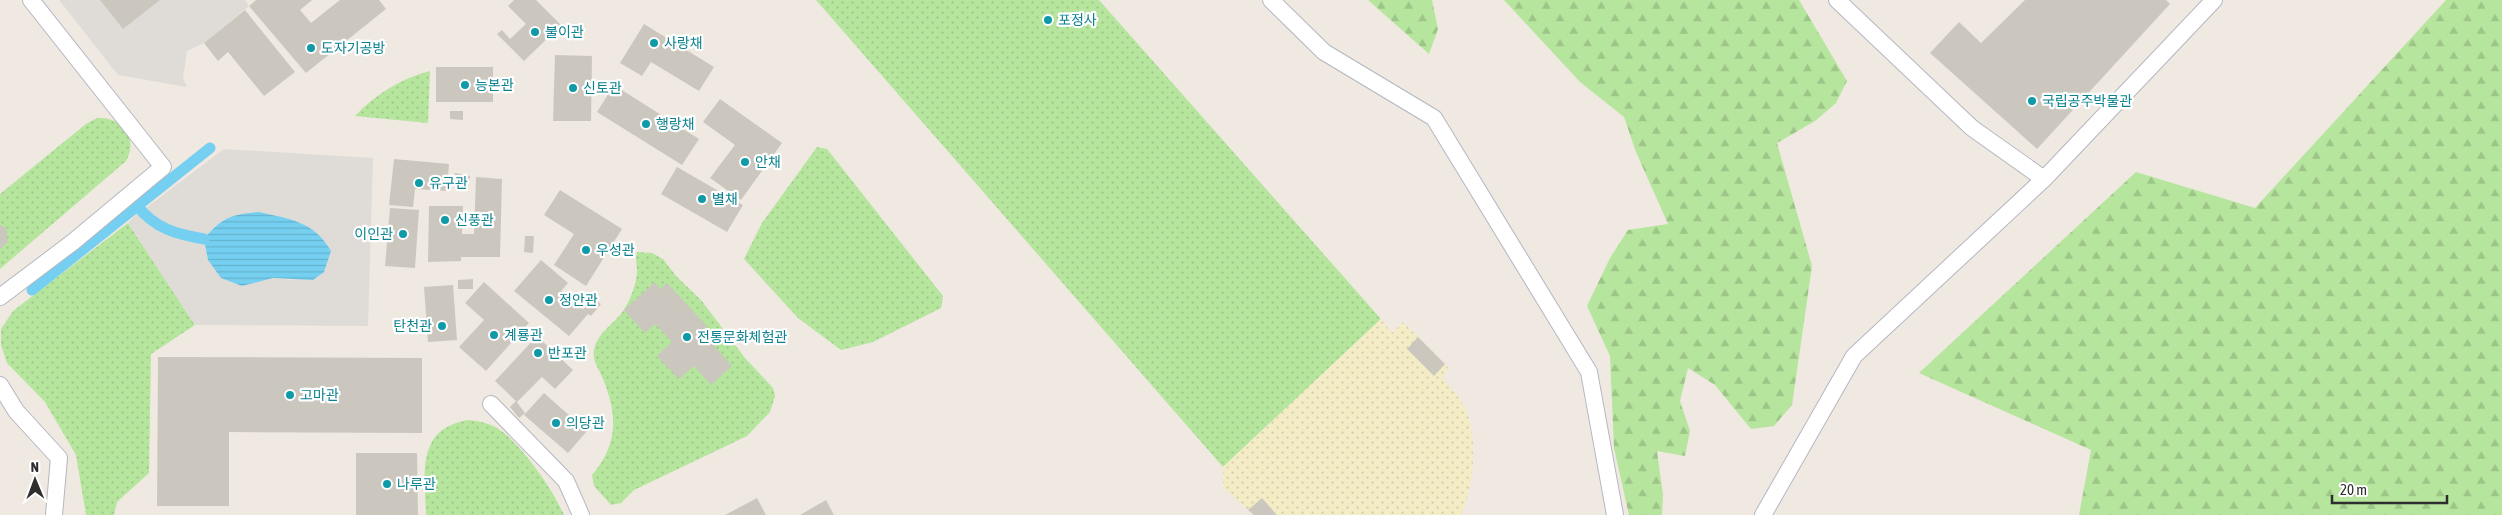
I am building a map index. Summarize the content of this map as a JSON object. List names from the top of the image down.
{
  "places": [
    "포정사",
    "불이관",
    "사랑채",
    "도자기공방",
    "능본관",
    "신토관",
    "국립공주박물관",
    "행랑채",
    "안채",
    "유구관",
    "별채",
    "신풍관",
    "이인관",
    "우성관",
    "정안관",
    "탄천관",
    "계룡관",
    "전통문화체험관",
    "반포관",
    "고마관",
    "의당관",
    "나루관"
  ],
  "scale_bar": "20 m",
  "north": "top"
}
